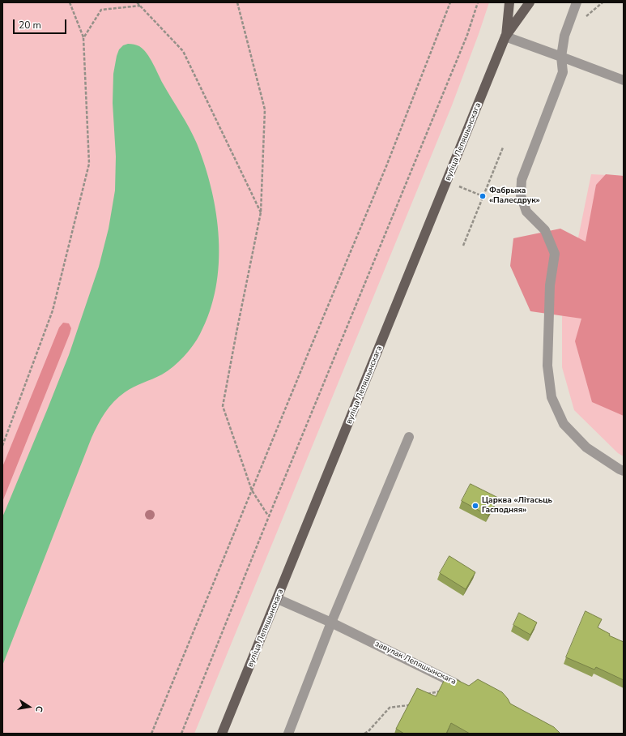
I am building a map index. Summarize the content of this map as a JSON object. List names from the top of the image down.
{
  "streets": {
    "main road": ["вуліца Лепяшынскага"],
    "street": ["завулак Лепяшынскага"]
  },
  "crossings": [
    ["вуліца Лепяшынскага", "завулак Лепяшынскага"]
  ],
  "places": ["Фабрыка «Палесдрук»", "Царква «Літасьць Гасподняя»"],
  "scale_bar": "20 m",
  "north": "right"
}
